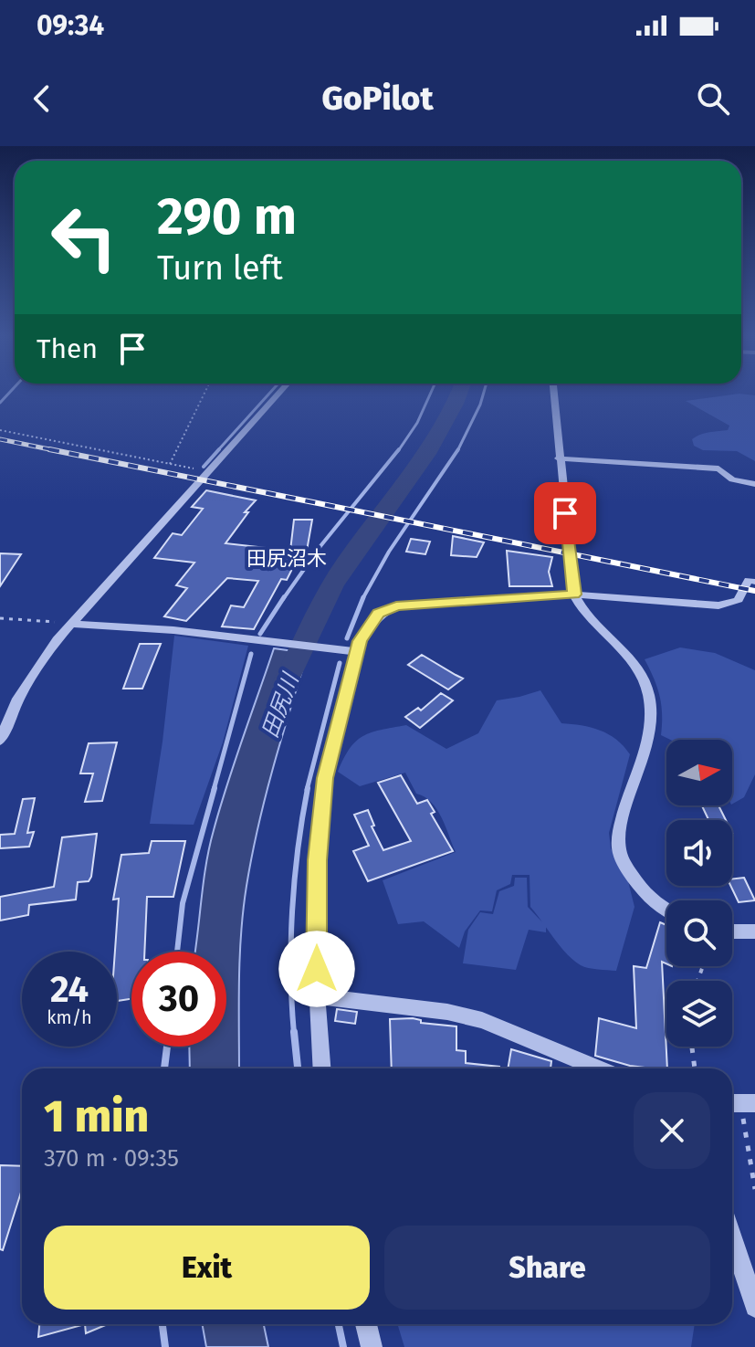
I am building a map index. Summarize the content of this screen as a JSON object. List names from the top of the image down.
{
  "districts": ["田尻沼木"],
  "water": ["田尻川"],
  "north": "right",
  "page": {
    "status": "09:34",
    "header": "GoPilot",
    "turn": ["290 m", "Turn left"],
    "then": "Then",
    "speed": "24 km/h",
    "limit": "30",
    "heading": ["1 min", "370 m · 09:35"],
    "buttons": ["Exit", "Share"]
  }
}
